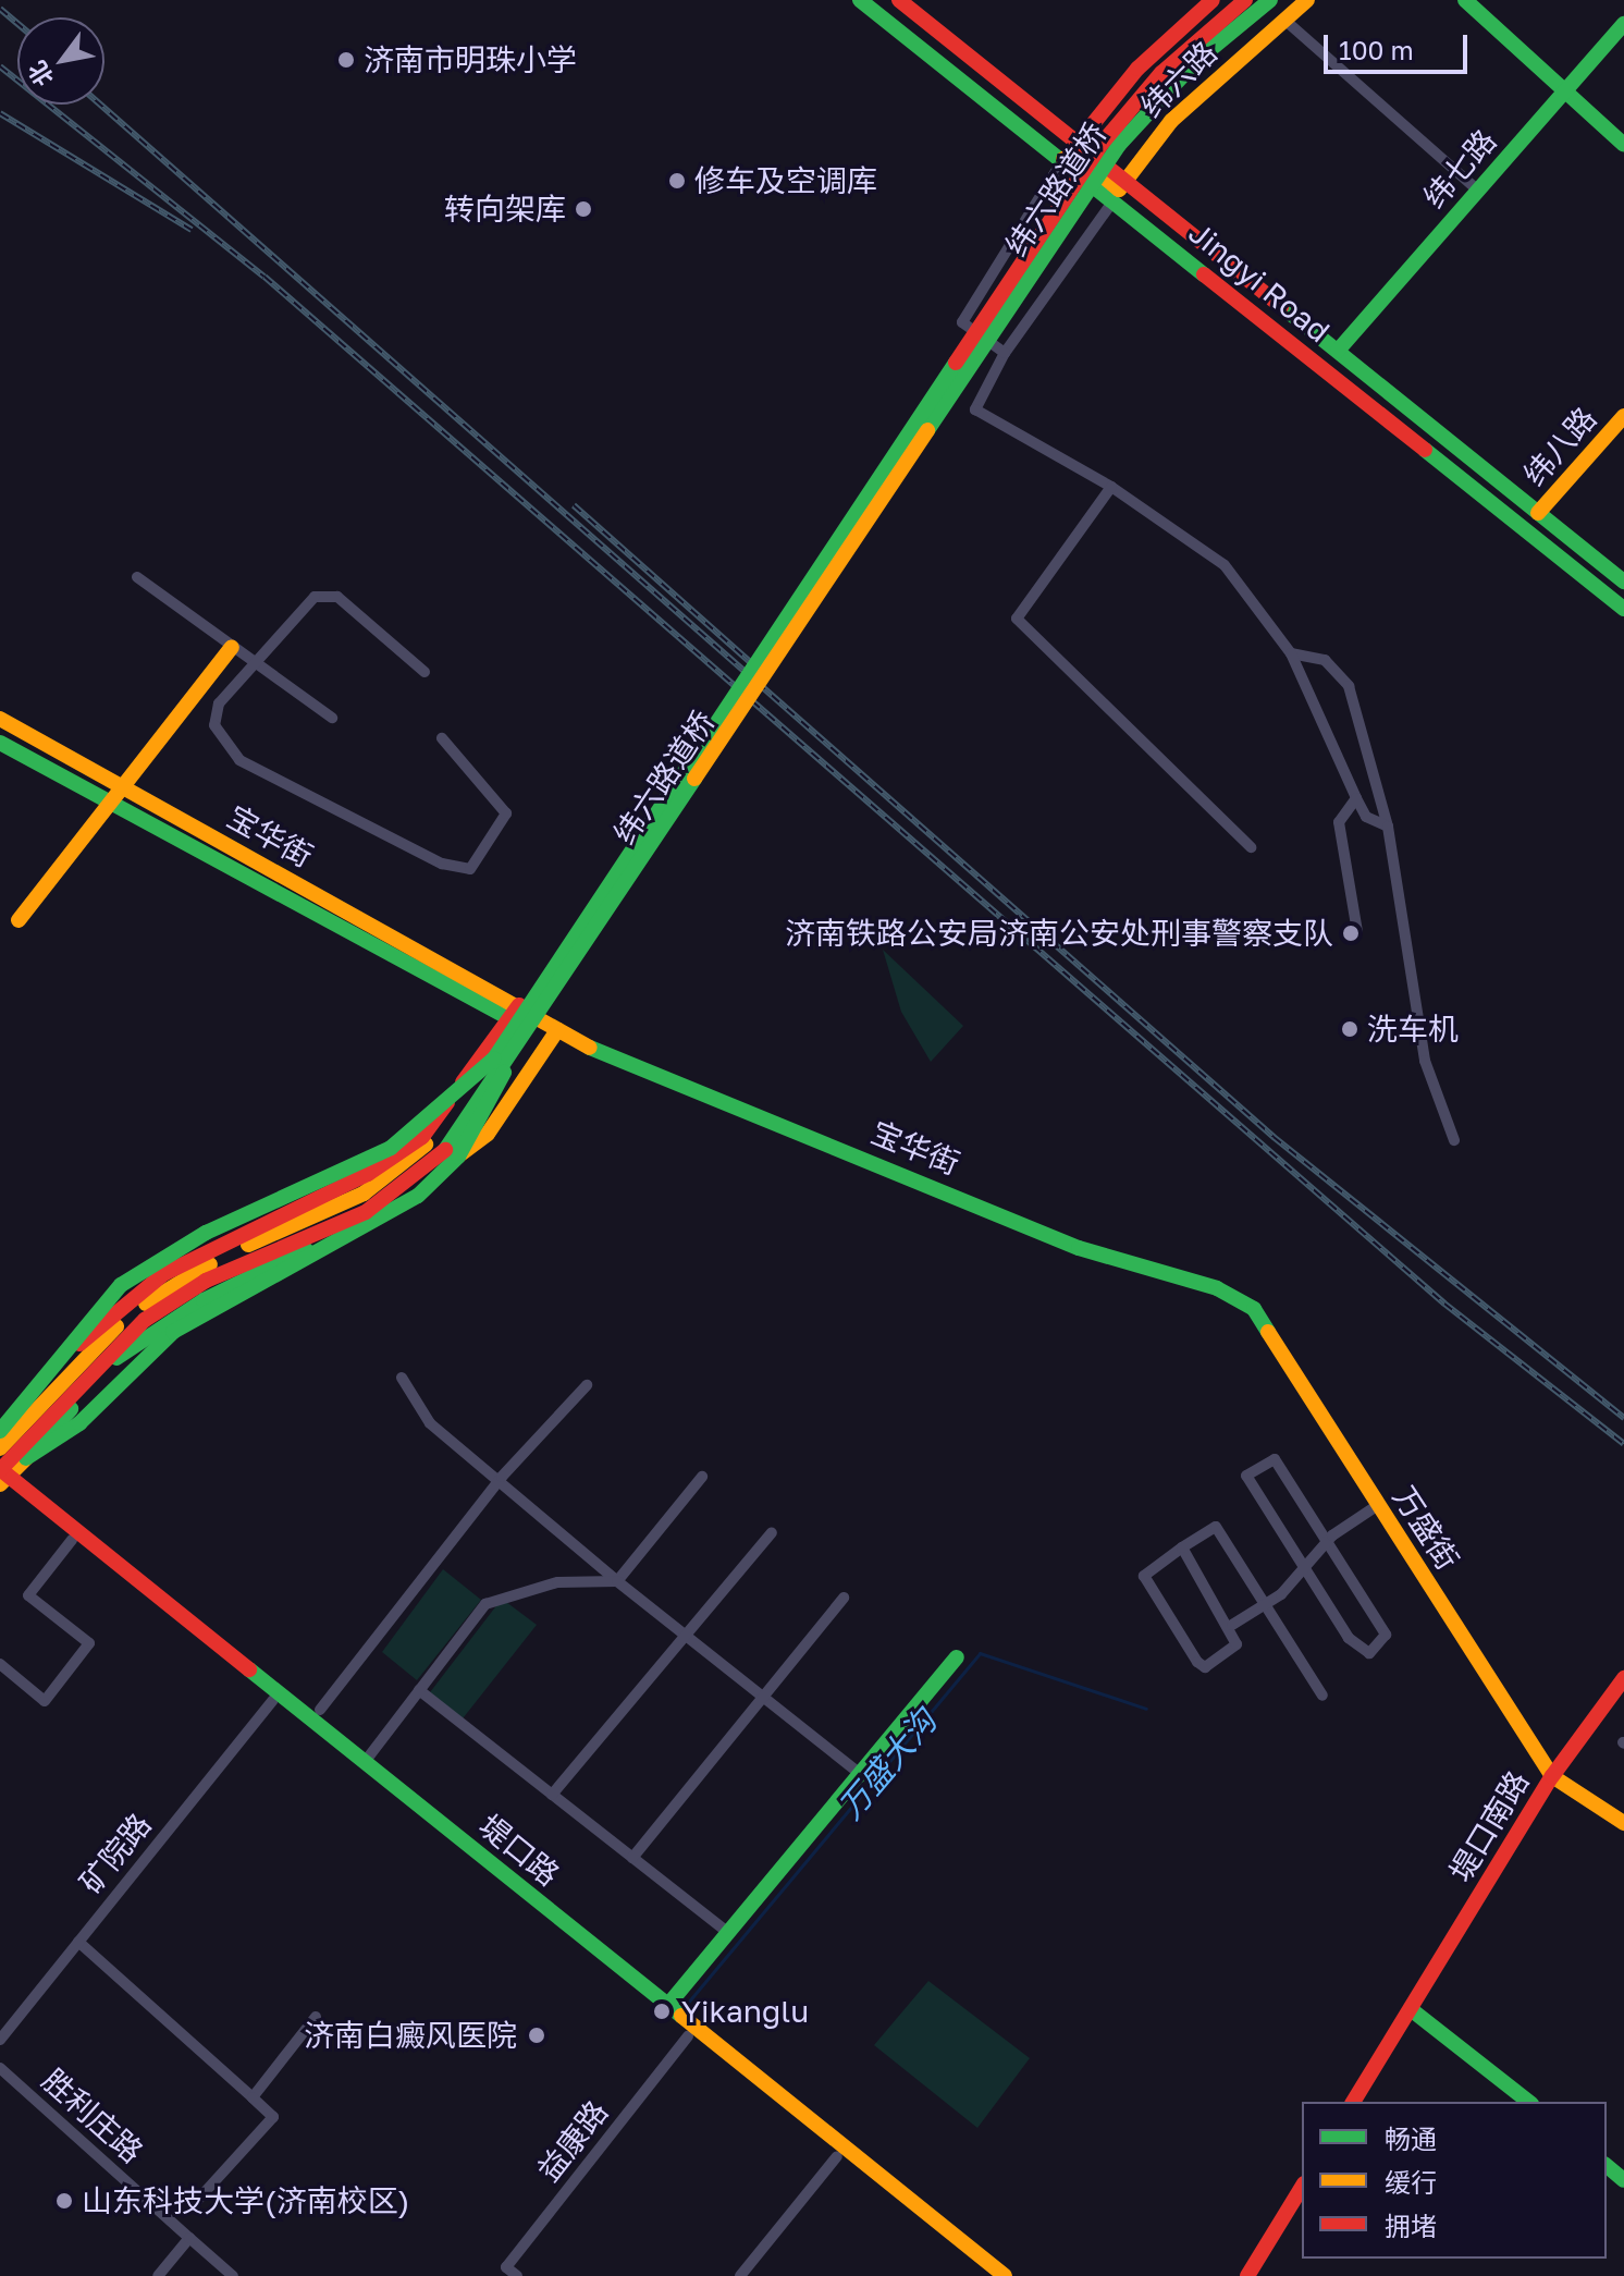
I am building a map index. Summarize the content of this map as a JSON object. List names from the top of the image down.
{
  "streets": {
    "main road": [
      "纬六路",
      "纬七路",
      "纬六路道桥",
      "Jingyi Road",
      "纬八路",
      "宝华街",
      "万盛街",
      "堤口南路",
      "堤口路"
    ],
    "street": ["矿院路", "胜利庄路", "益康路"]
  },
  "crossings": [
    ["纬六路", "Jingyi Road"],
    ["纬七路", "Jingyi Road"],
    ["纬六路道桥", "堤口路"],
    ["Jingyi Road", "纬八路"],
    ["宝华街", "万盛街"],
    ["万盛街", "堤口南路"],
    ["堤口路", "矿院路"],
    ["堤口路", "益康路"]
  ],
  "water": ["万盛大沟"],
  "places": [
    "济南市明珠小学",
    "修车及空调库",
    "转向架库",
    "济南铁路公安局济南公安处刑事警察支队",
    "洗车机",
    "Yikanglu",
    "济南白癜风医院",
    "山东科技大学(济南校区)"
  ],
  "legend": ["畅通", "缓行", "拥堵"],
  "scale_bar": "100 m",
  "north": "bottom left"
}
